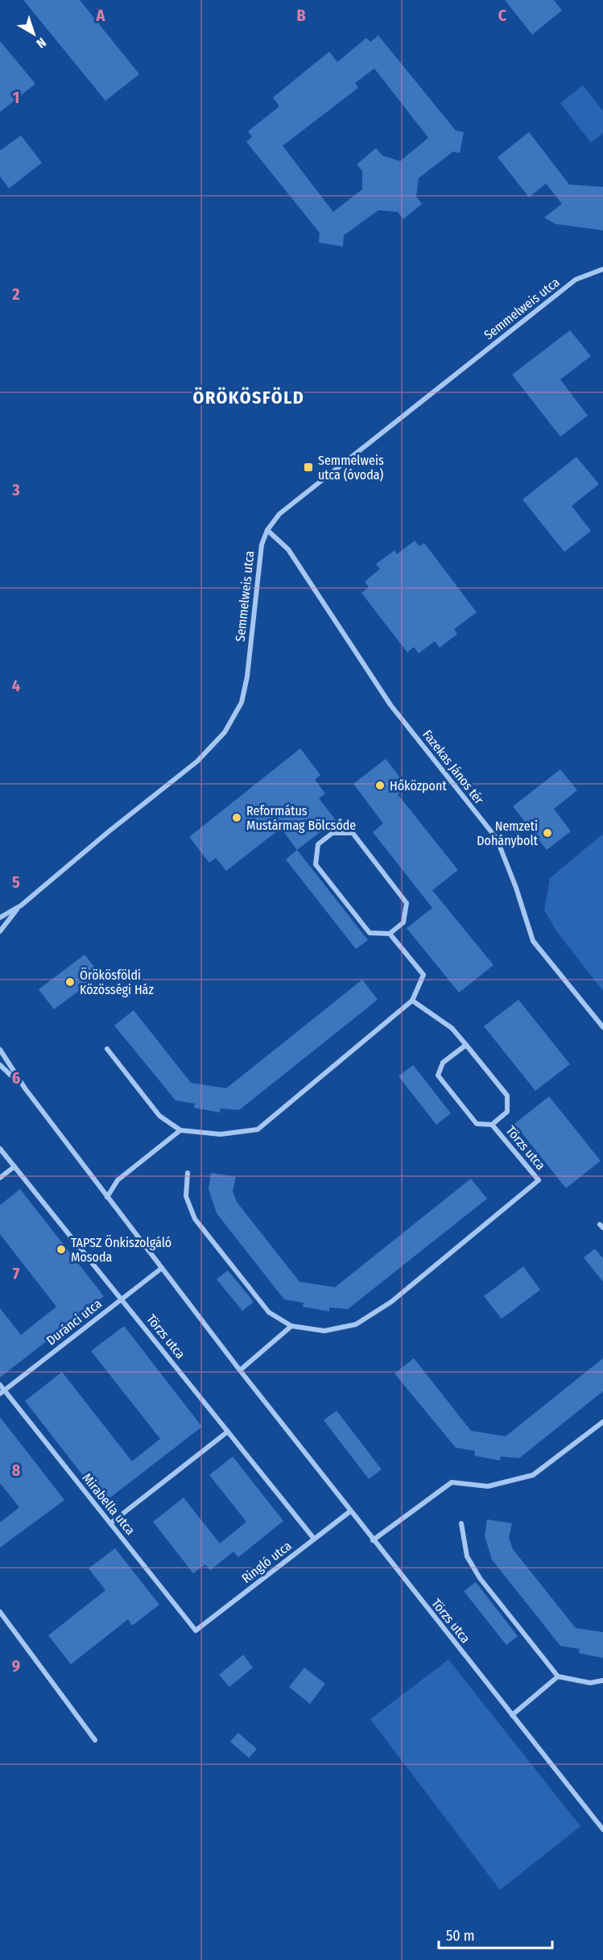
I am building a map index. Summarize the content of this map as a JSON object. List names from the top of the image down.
{
  "streets": {
    "street": [
      "Semmelweis utca",
      "Fazekas János tér",
      "Törzs utca",
      "Duránci utca",
      "Mirabella utca",
      "Ringló utca"
    ]
  },
  "crossings": [
    ["Semmelweis utca", "Fazekas János tér"],
    ["Törzs utca", "Duránci utca"],
    ["Törzs utca", "Ringló utca"],
    ["Duránci utca", "Mirabella utca"],
    ["Mirabella utca", "Ringló utca"]
  ],
  "districts": ["ÖRÖKÖSFÖLD"],
  "places": {
    "transit": ["Semmelweis utca (óvoda)"],
    "other": [
      "Hőközpont",
      "Református Mustármag Bölcsőde",
      "Nemzeti Dohánybolt",
      "Örökösföldi Közösségi Ház",
      "TAPSZ Önkiszolgáló Mosoda"
    ]
  },
  "scale_bar": "50 m",
  "north": "bottom right",
  "grid": {
    "columns": ["A", "B", "C"],
    "rows": [
      "1",
      "2",
      "3",
      "4",
      "5",
      "6",
      "7",
      "8",
      "9"
    ]
  }
}
